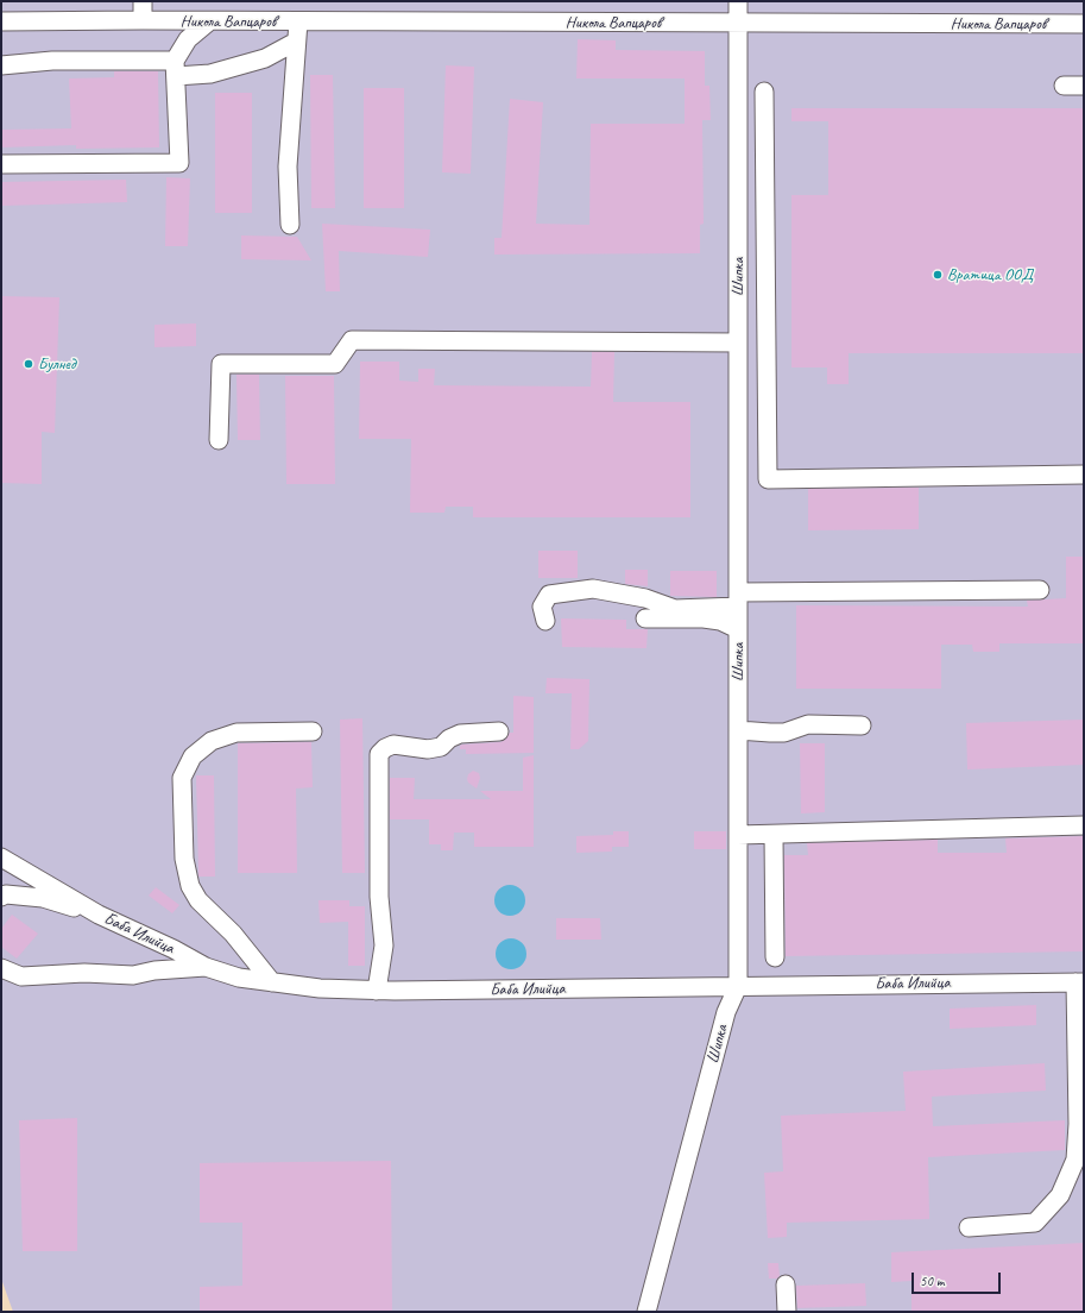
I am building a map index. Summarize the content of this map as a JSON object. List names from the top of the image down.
{
  "streets": {
    "street": ["Никола Вапцаров", "Шипка", "Баба Илийца"]
  },
  "crossings": [
    ["Никола Вапцаров", "Шипка"],
    ["Шипка", "Баба Илийца"]
  ],
  "places": ["Вратица ООД", "Булнед"],
  "scale_bar": "50 m"
}
